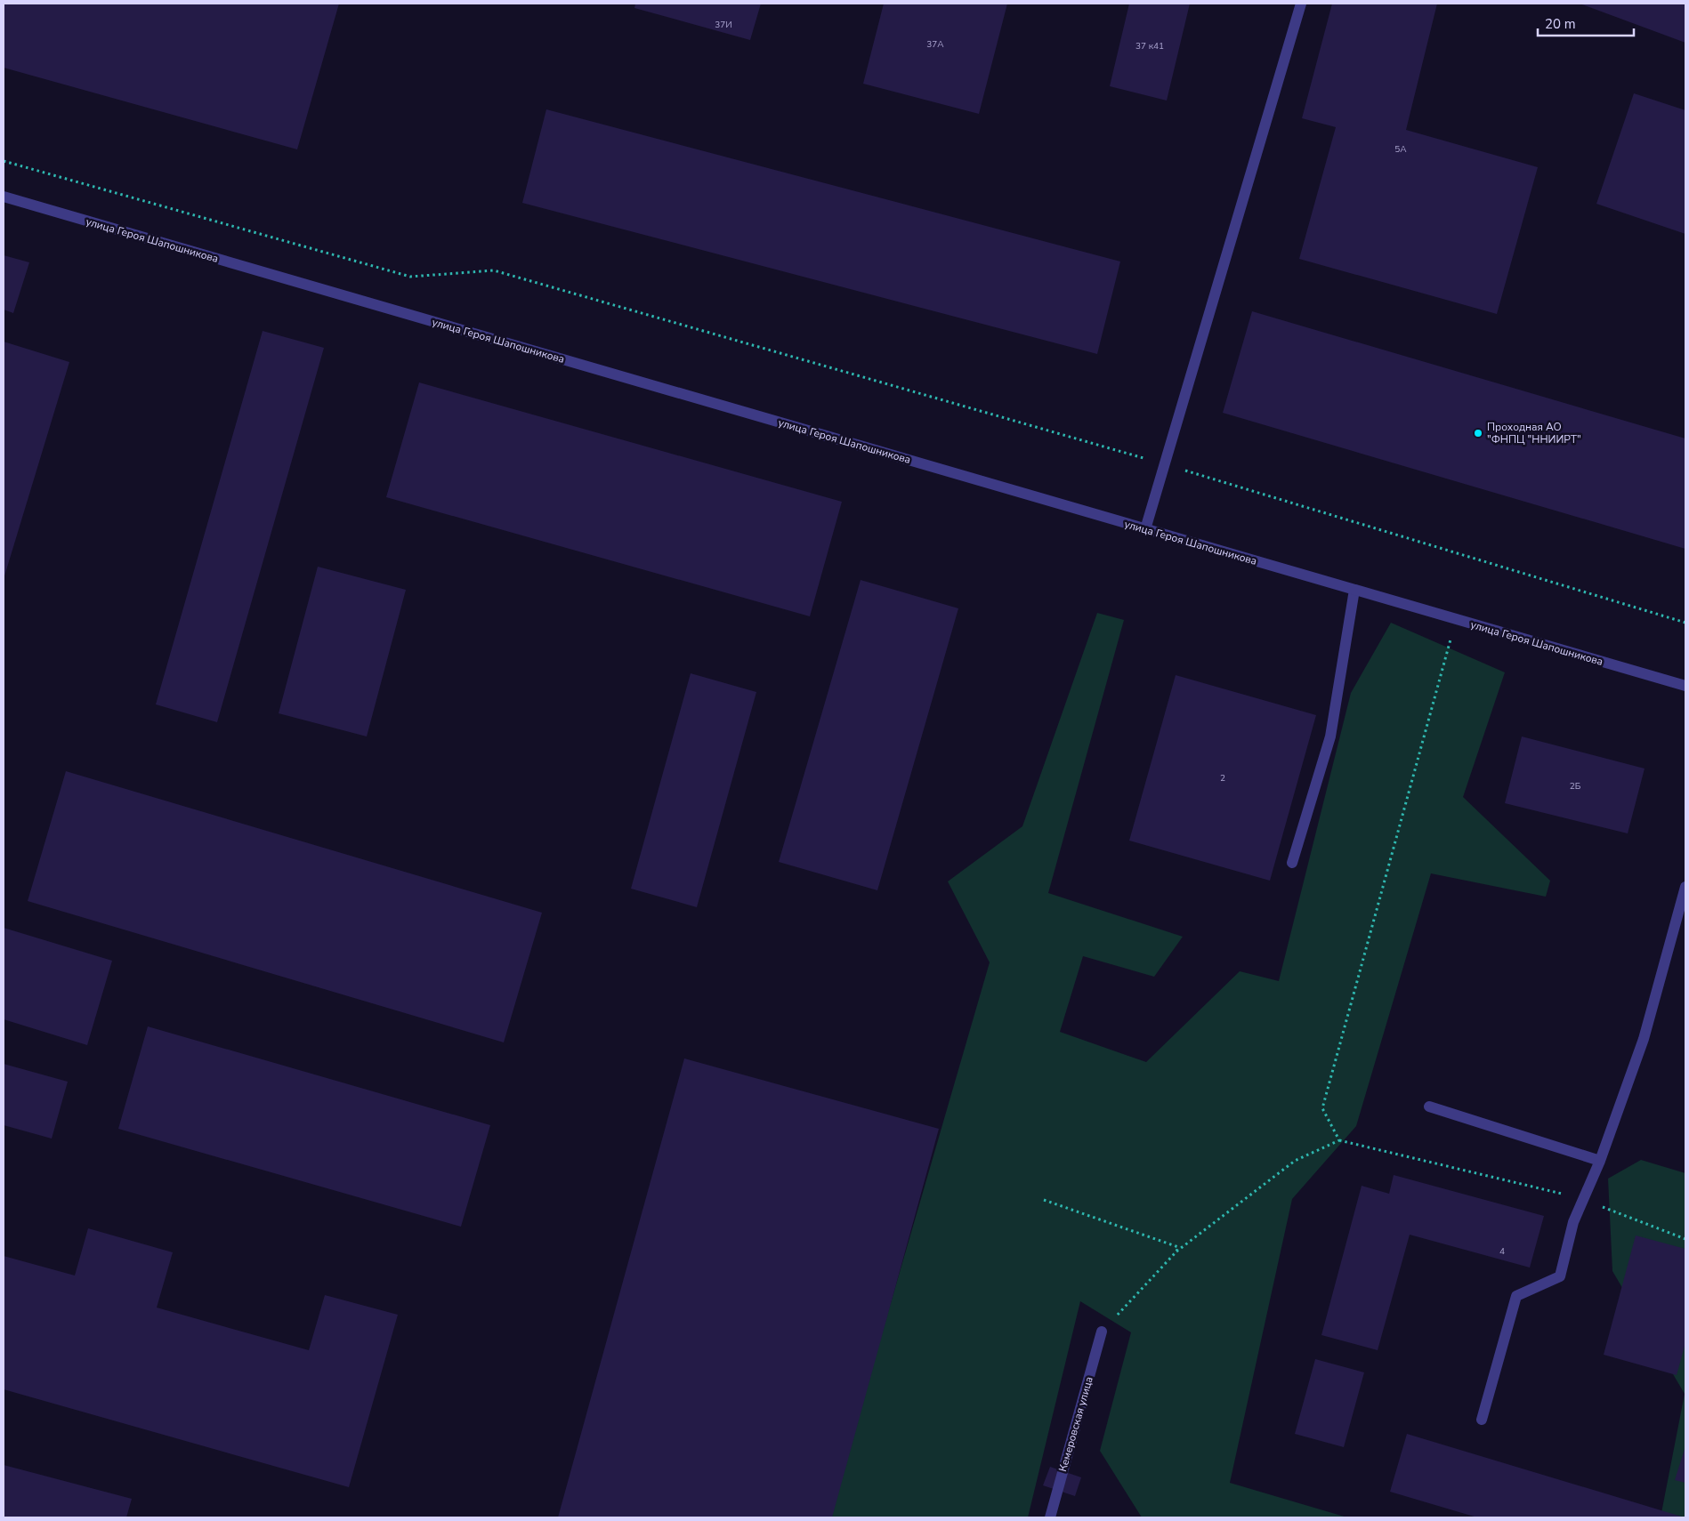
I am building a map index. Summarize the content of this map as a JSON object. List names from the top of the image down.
{
  "streets": {
    "street": ["улица Героя Шапошникова", "Кемеровская улица"]
  },
  "places": ["Проходная АО \"ФНПЦ \"ННИИРТ\""],
  "house_numbers": [
    "37И",
    "37А",
    "37 к41",
    "5А",
    "2",
    "2Б",
    "4"
  ],
  "scale_bar": "20 m"
}
